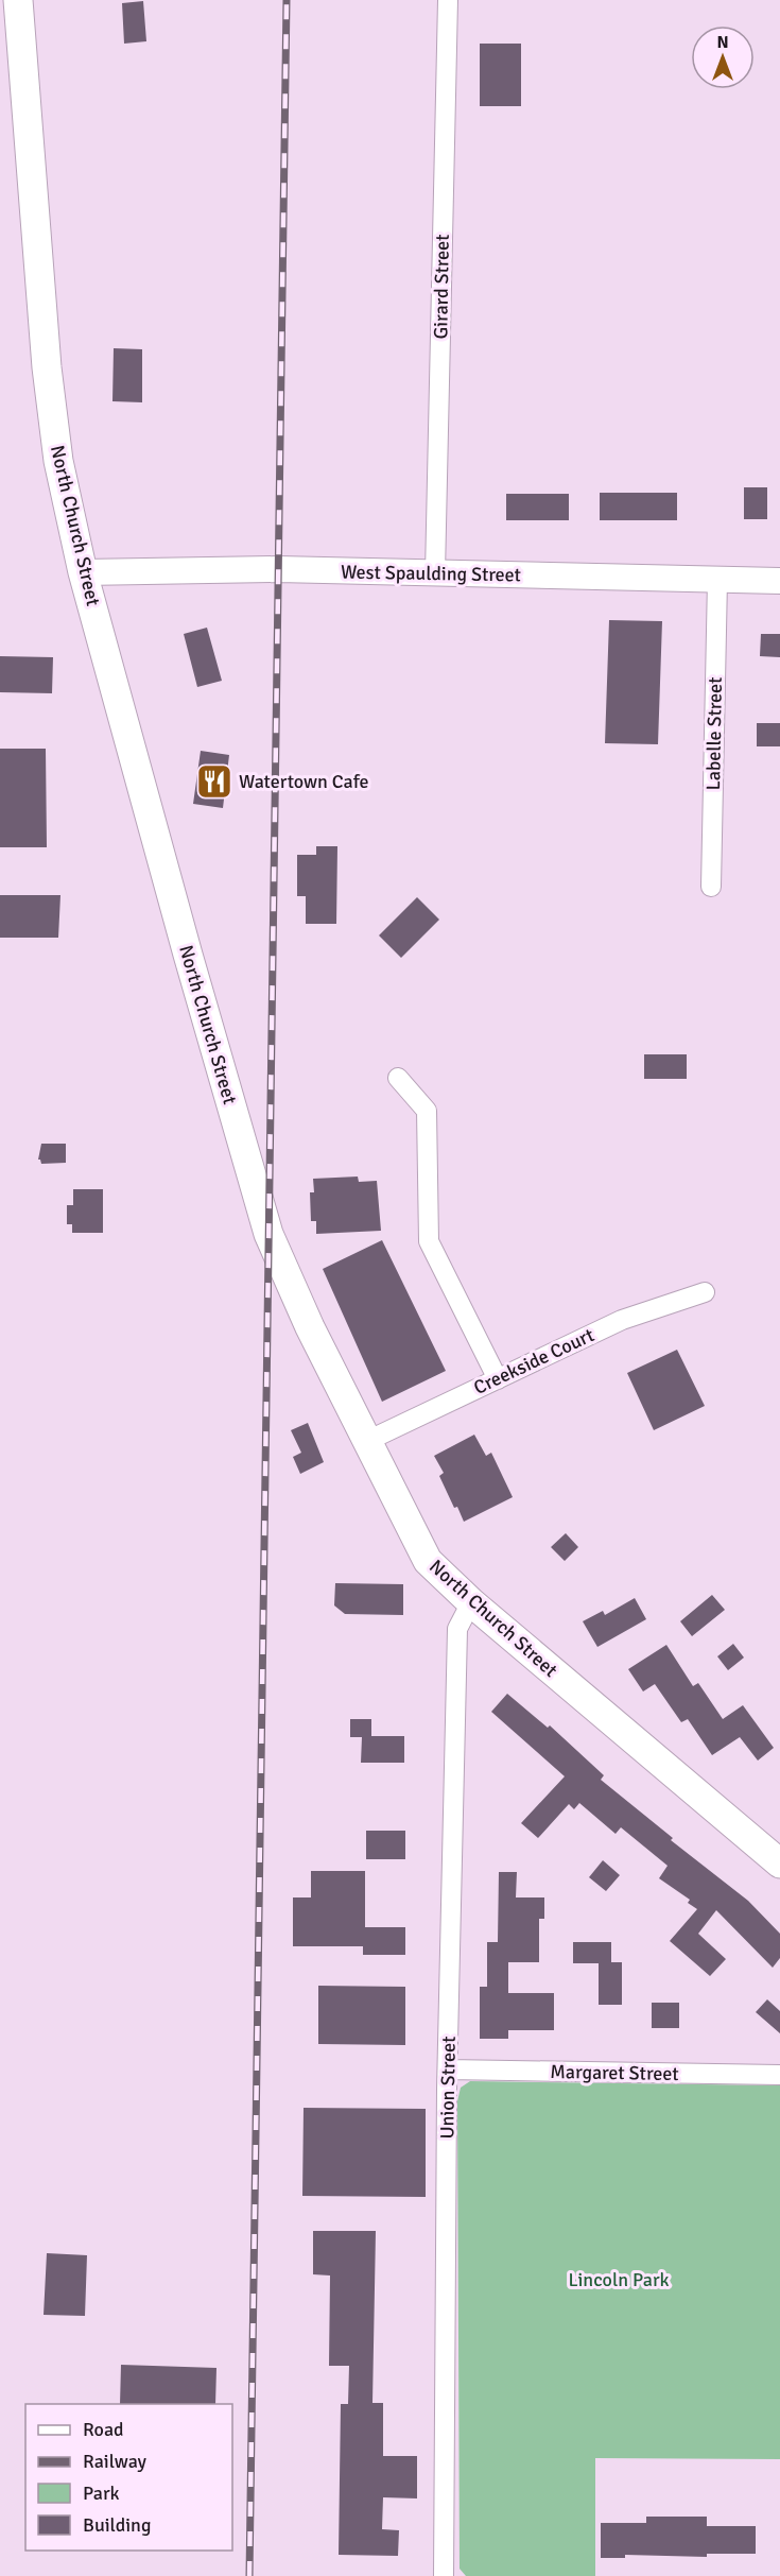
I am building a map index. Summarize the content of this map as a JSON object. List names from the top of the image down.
{
  "streets": {
    "main road": ["North Church Street"],
    "street": [
      "Girard Street",
      "West Spaulding Street",
      "Labelle Street",
      "Creekside Court",
      "Margaret Street",
      "Union Street"
    ]
  },
  "crossings": [
    ["Girard Street", "West Spaulding Street"],
    ["North Church Street", "West Spaulding Street"],
    ["North Church Street", "Creekside Court"],
    ["North Church Street", "Union Street"],
    ["West Spaulding Street", "Labelle Street"],
    ["Margaret Street", "Union Street"]
  ],
  "parks": ["Lincoln Park"],
  "places": {
    "restaurant": ["Watertown Cafe"]
  },
  "legend": [
    "Road",
    "Railway",
    "Park",
    "Building"
  ],
  "north": "top"
}
